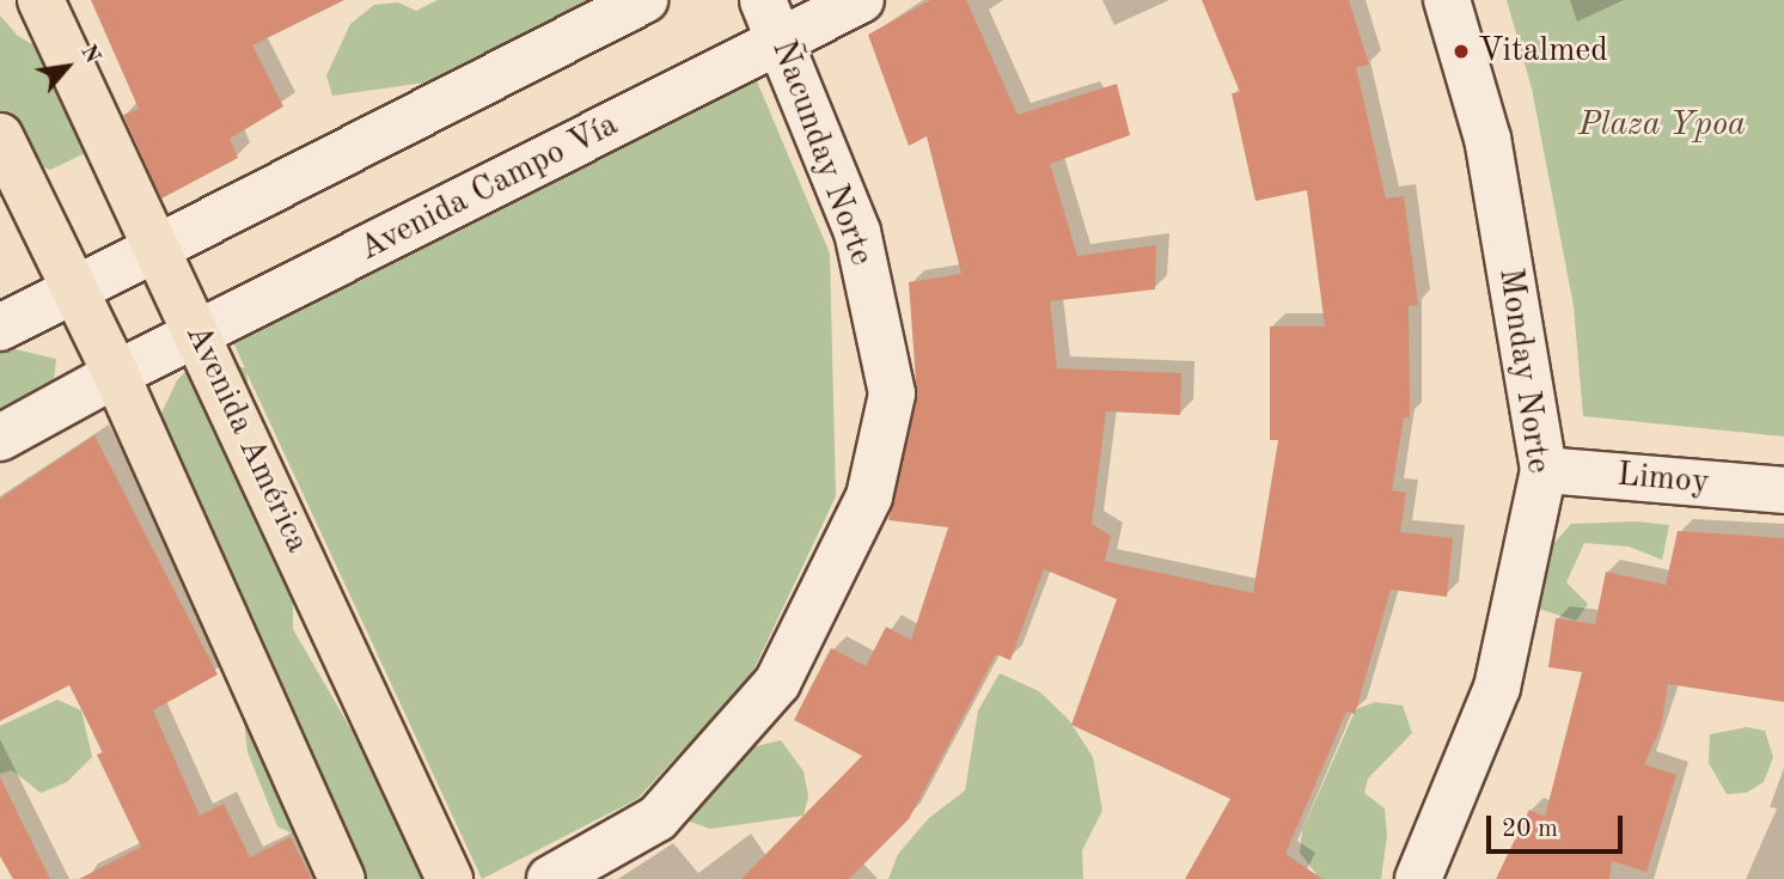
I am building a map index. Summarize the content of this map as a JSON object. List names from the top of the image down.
{
  "streets": {
    "main road": ["Avenida América"],
    "street": [
      "Ñacunday Norte",
      "Avenida Campo Vía",
      "Monday Norte",
      "Limoy"
    ]
  },
  "crossings": [
    ["Ñacunday Norte", "Avenida Campo Vía"],
    ["Avenida Campo Vía", "Avenida América"],
    ["Monday Norte", "Limoy"]
  ],
  "parks": ["Plaza Ypoa"],
  "places": ["Vitalmed"],
  "scale_bar": "20 m",
  "north": "top right"
}
